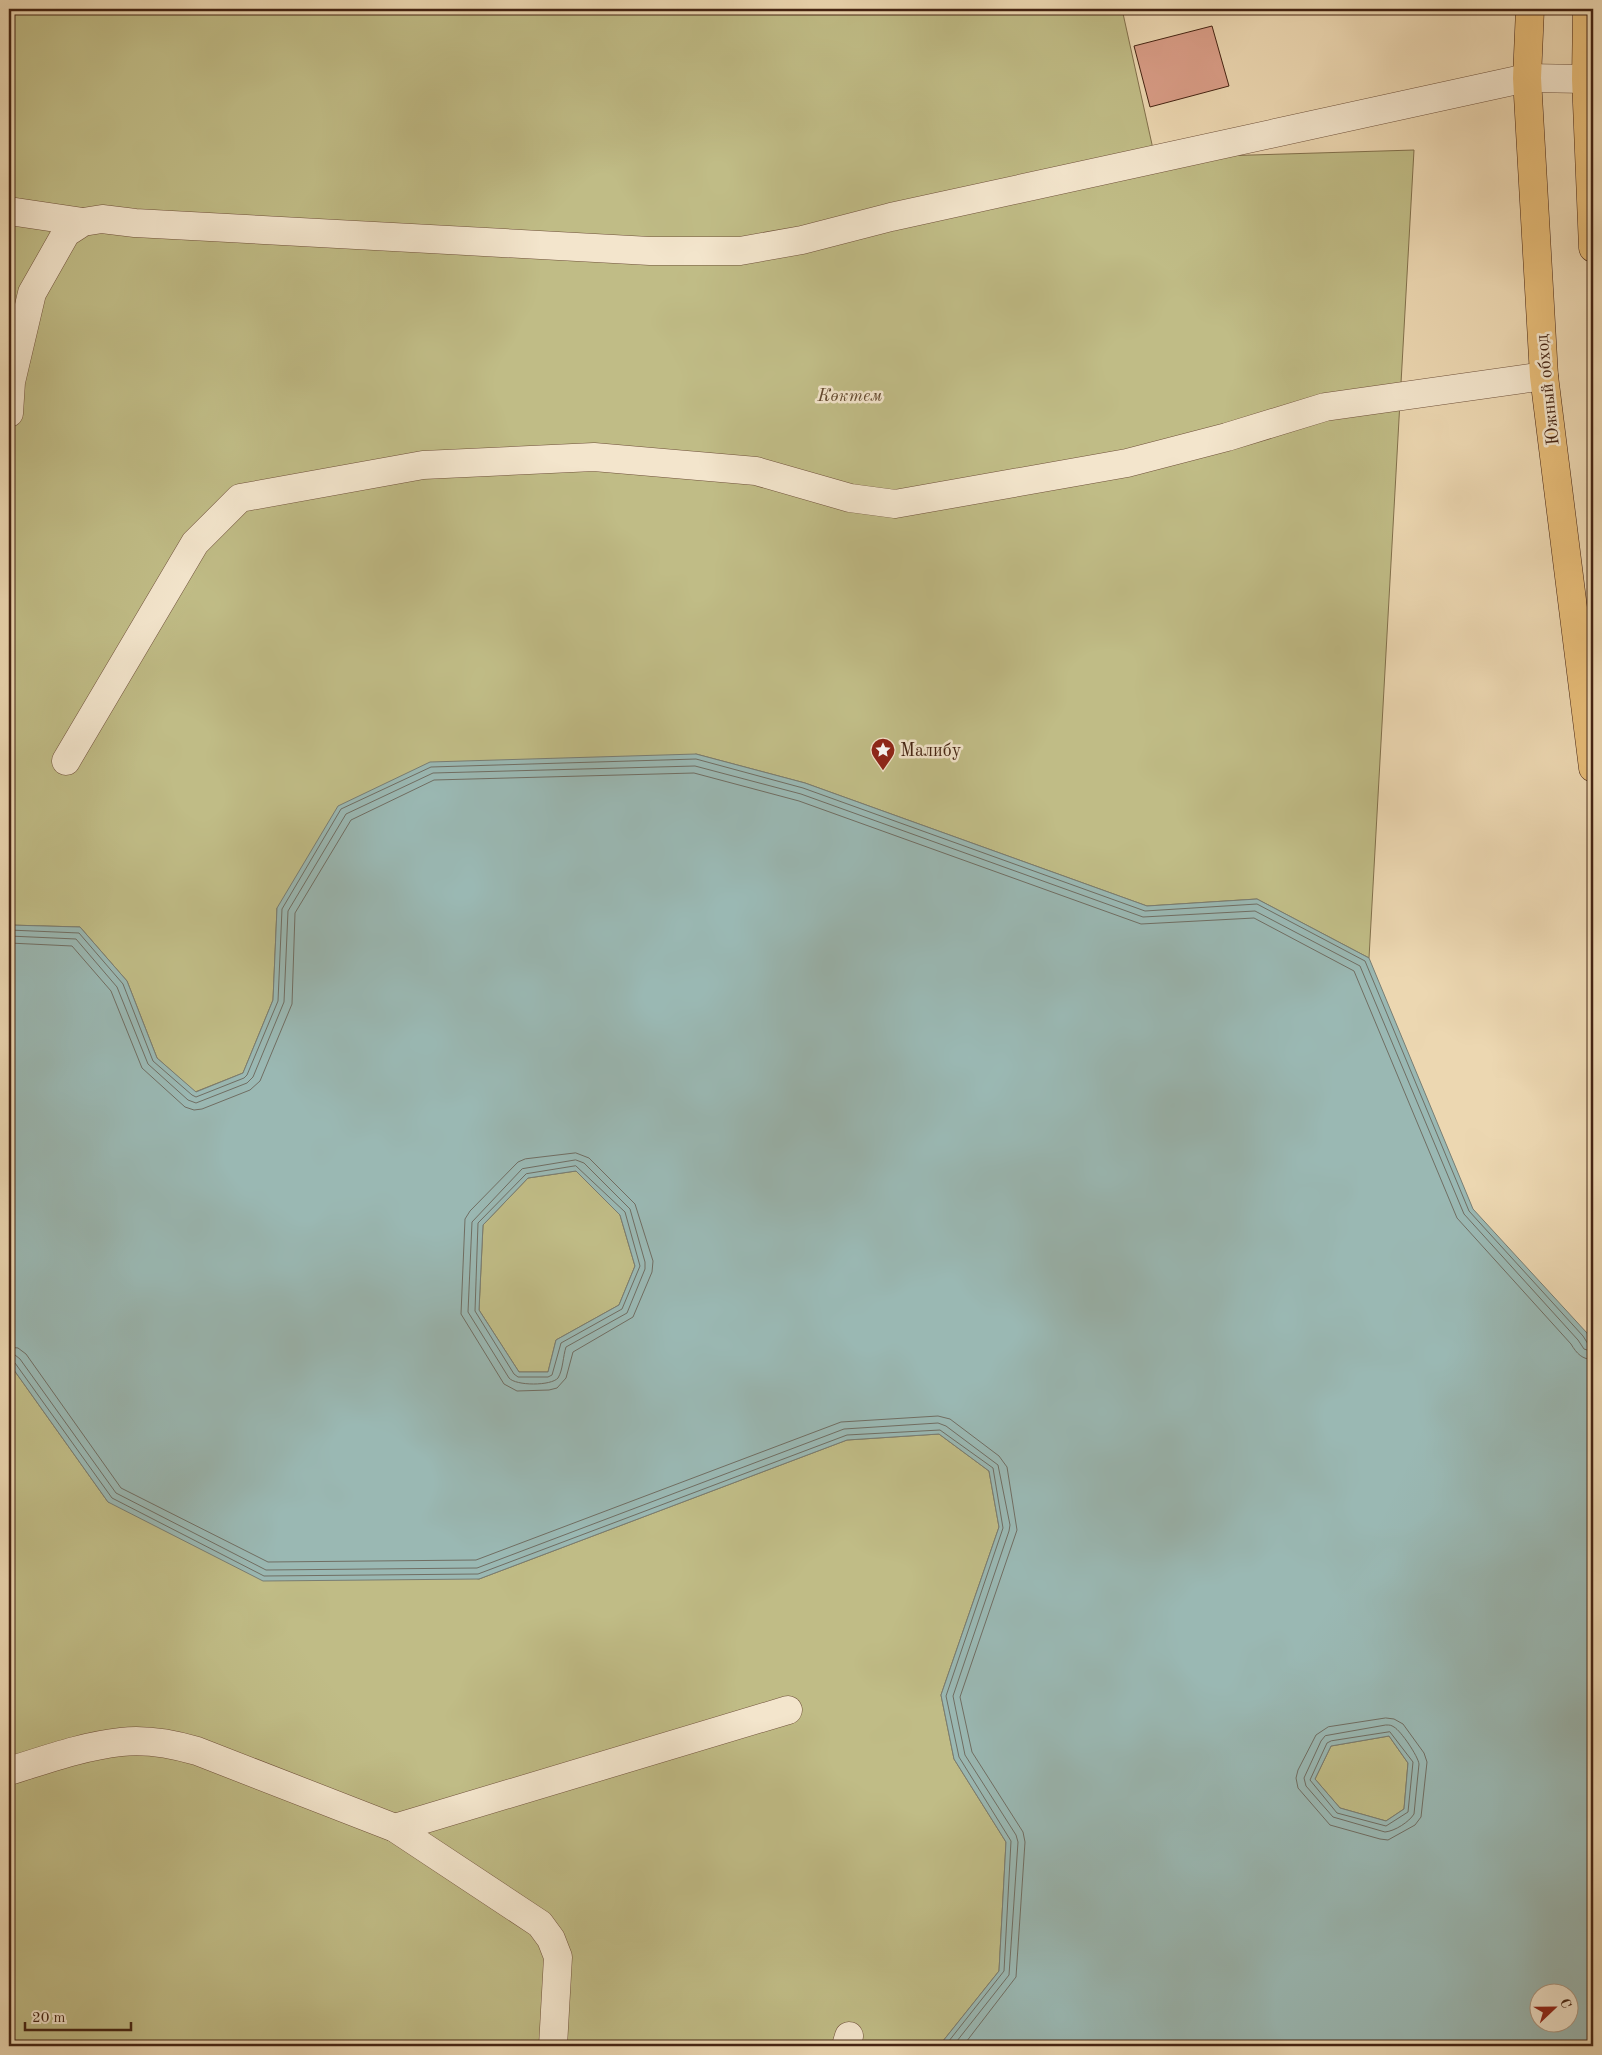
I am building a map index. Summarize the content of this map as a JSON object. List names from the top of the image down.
{
  "streets": {
    "highway": ["Южный обход"]
  },
  "parks": ["Көктем"],
  "places": {
    "place": ["Малибу"]
  },
  "scale_bar": "20 m",
  "north": "right"
}
